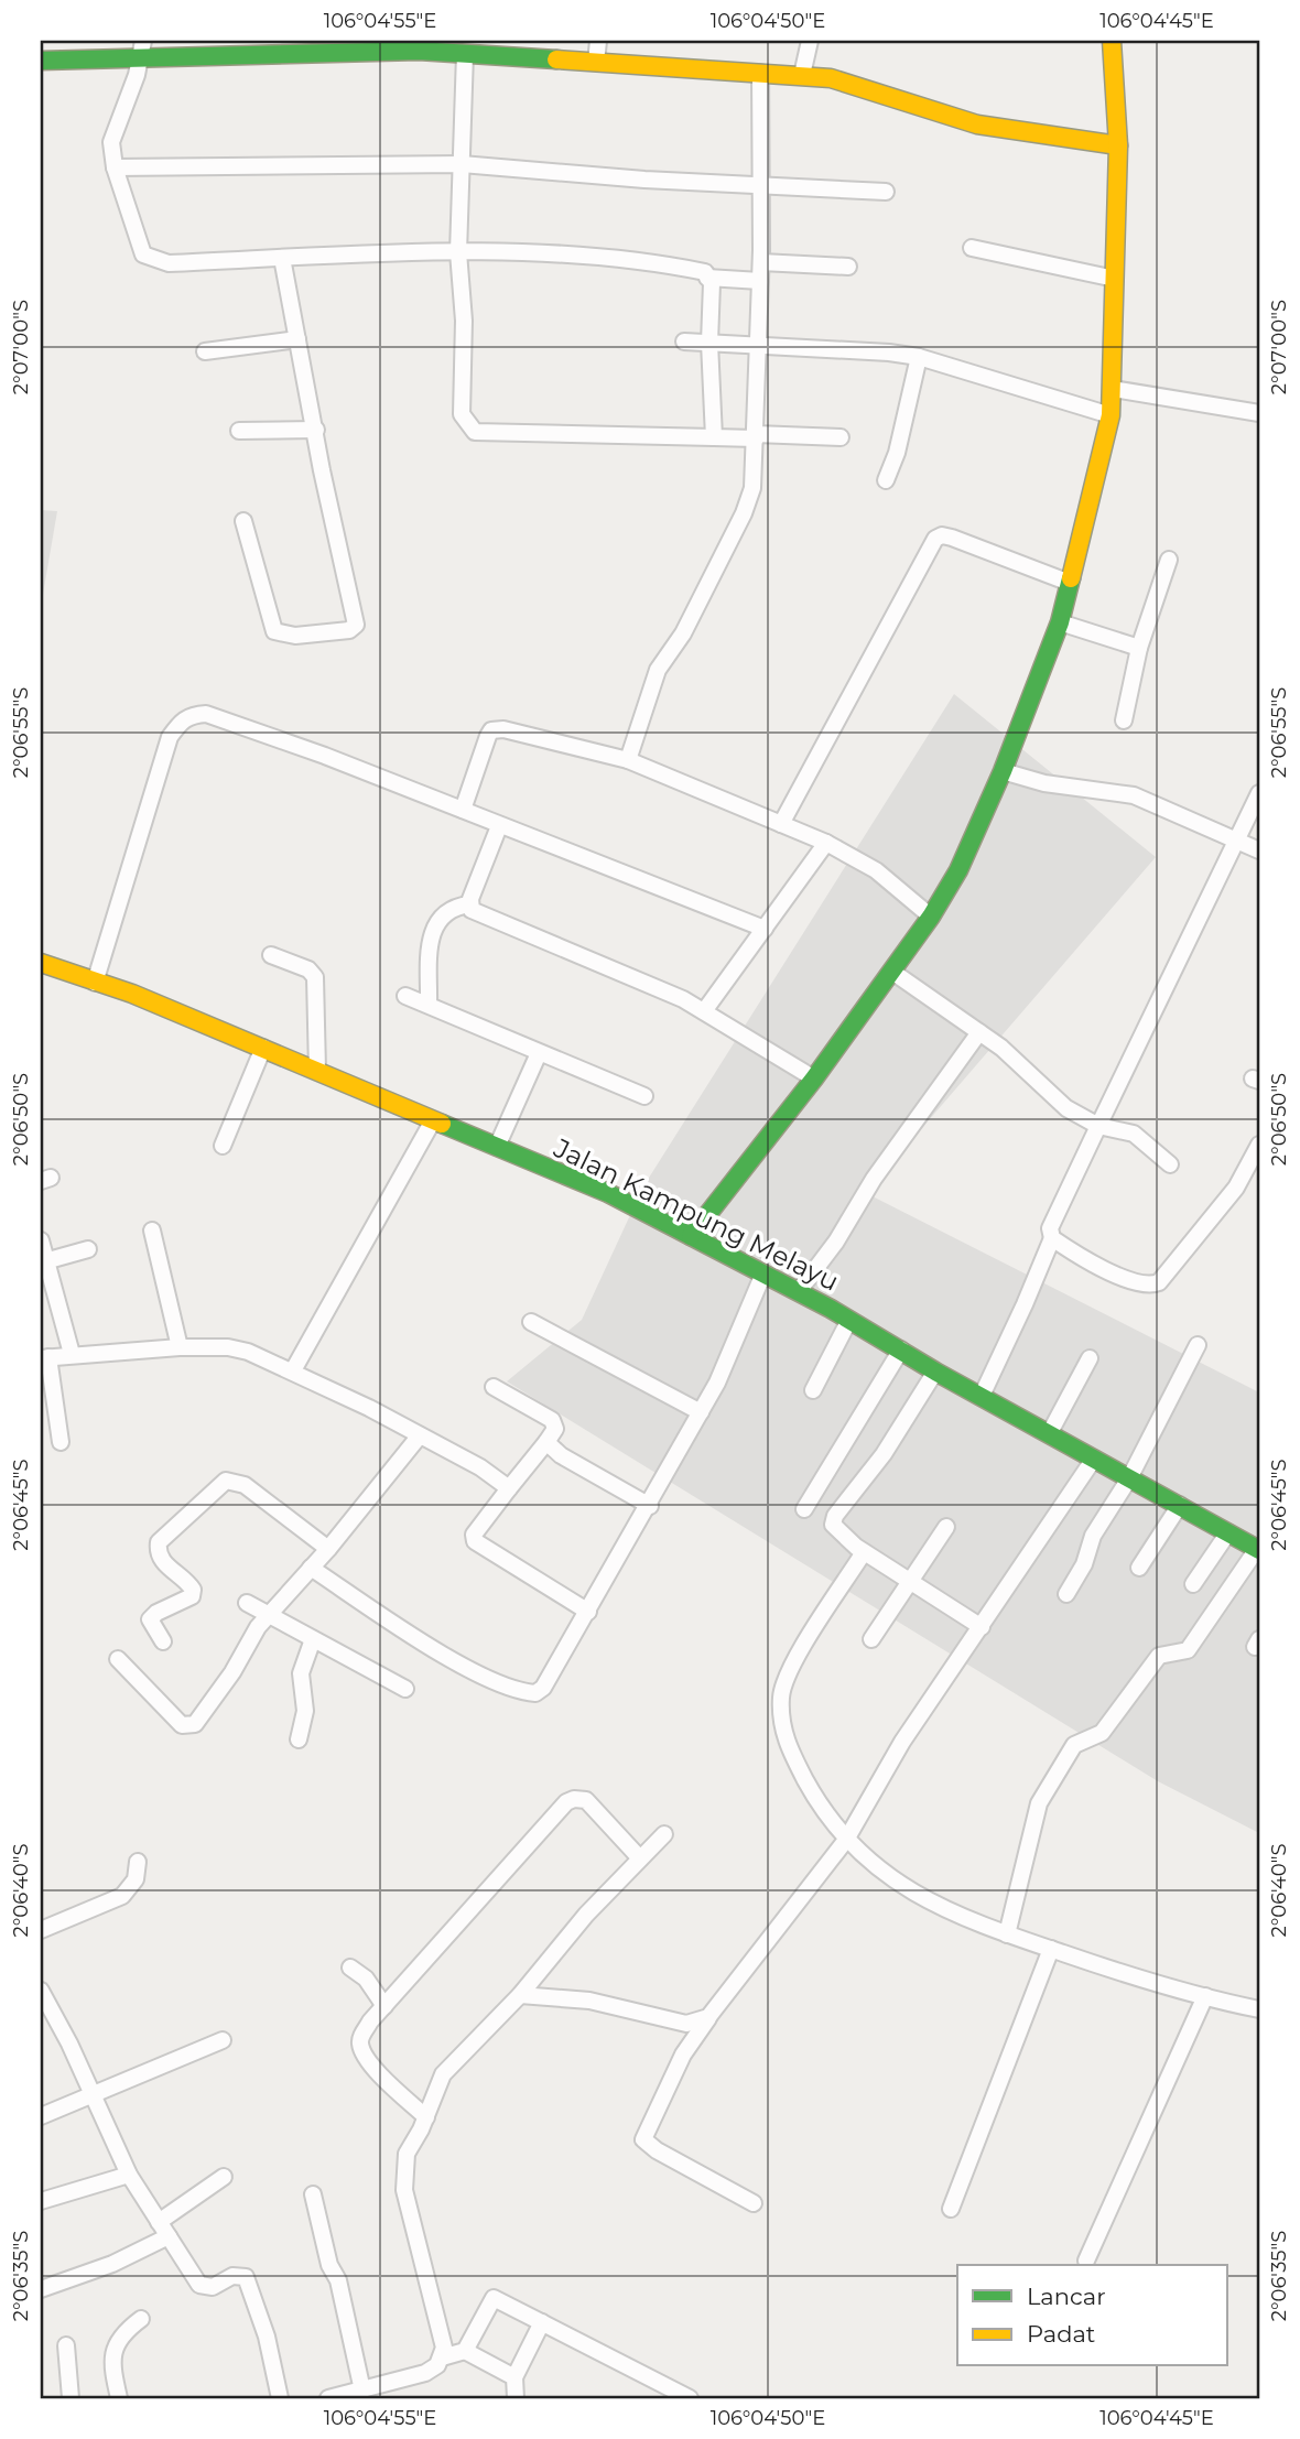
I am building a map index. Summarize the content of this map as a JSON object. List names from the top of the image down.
{
  "streets": {
    "street": ["Jalan Kampung Melayu"]
  },
  "legend": ["Lancar", "Padat"],
  "coordinates": [
    "106°04'55\"E",
    "106°04'50\"E",
    "106°04'45\"E",
    "2°07'00\"S",
    "2°06'55\"S",
    "2°06'50\"S",
    "2°06'45\"S",
    "2°06'40\"S",
    "2°06'35\"S"
  ]
}
